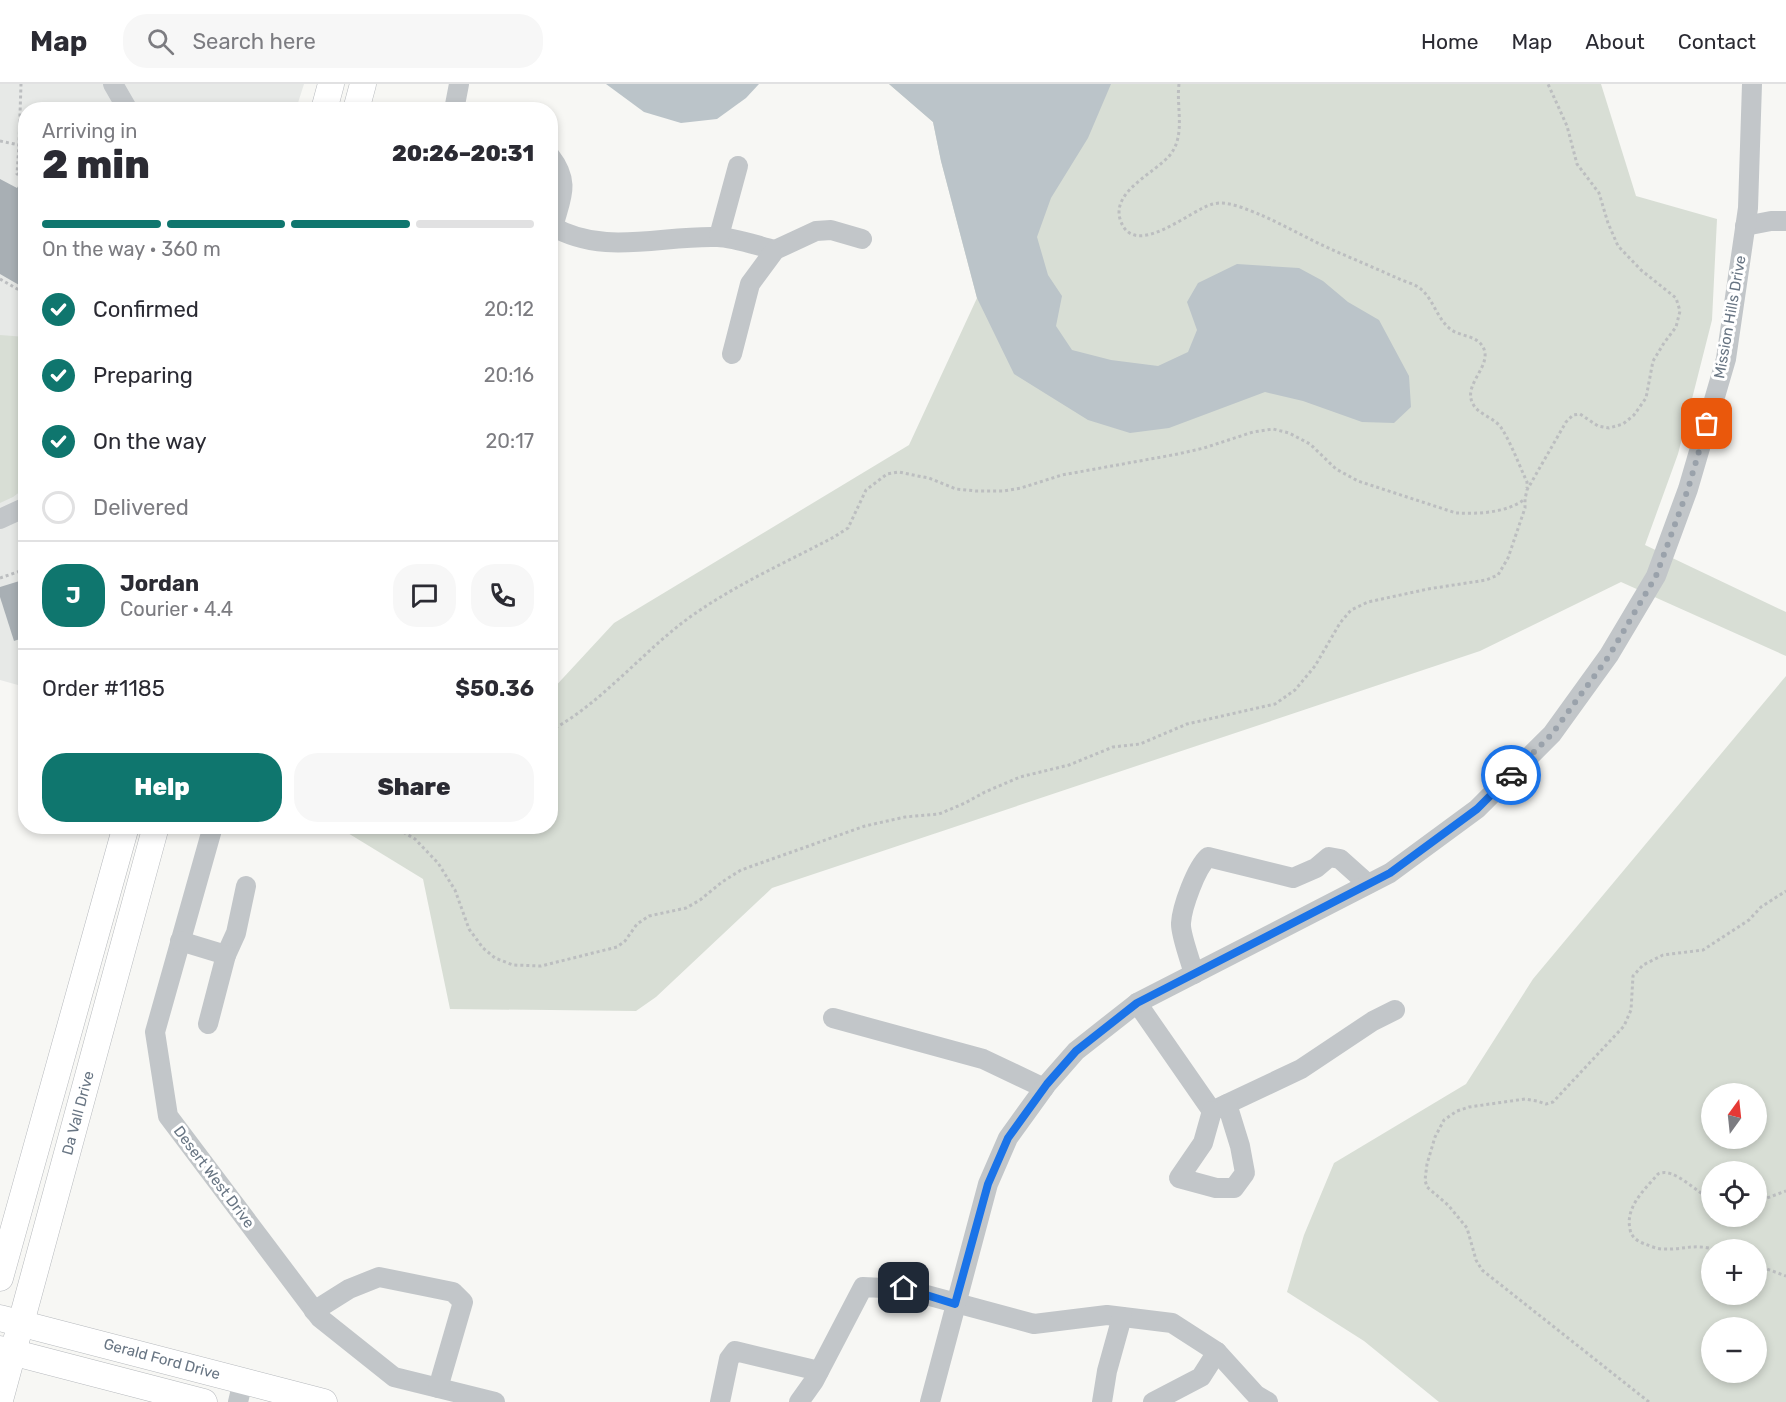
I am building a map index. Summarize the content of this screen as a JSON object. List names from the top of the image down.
{
  "streets": {
    "main road": ["Da Vall Drive", "Gerald Ford Drive"],
    "street": ["Mission Hills Drive", "Desert West Drive"]
  },
  "crossings": [
    ["Da Vall Drive", "Gerald Ford Drive"]
  ],
  "north": "top",
  "page": {
    "header": "Map",
    "search": "Search here",
    "nav": [
      "Home",
      "Map",
      "About",
      "Contact"
    ],
    "heading": ["2 min", "Arriving in", "20:26–20:31"],
    "panel": [
      "Jordan",
      "Courier · 4.4",
      "Order #1185",
      "$50.36"
    ],
    "bar": "On the way · 360 m",
    "list": [
      ["Confirmed", "20:12"],
      ["Preparing", "20:16"],
      ["On the way", "20:17"],
      "Delivered"
    ],
    "round": "J",
    "buttons": ["Help", "Share"],
    "map_buttons": ["+", "−"]
  }
}
